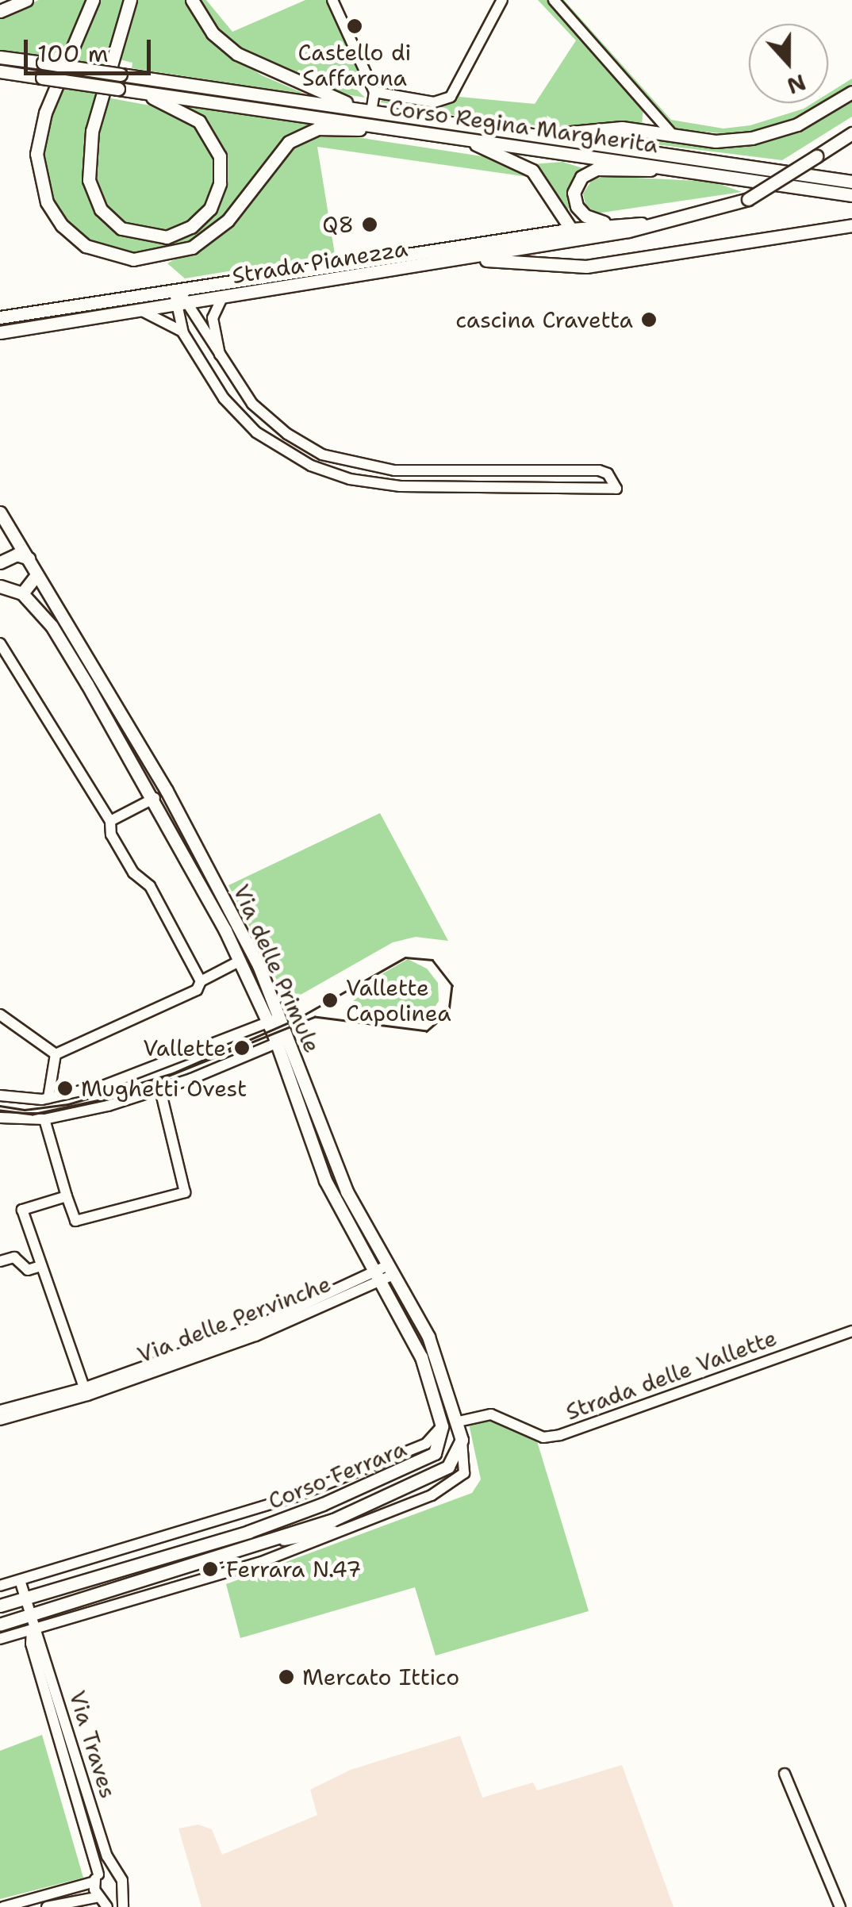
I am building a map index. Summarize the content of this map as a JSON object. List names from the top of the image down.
{
  "streets": {
    "main road": [
      "Corso Regina Margherita",
      "Strada Pianezza",
      "Via delle Primule",
      "Corso Ferrara"
    ],
    "street": ["Via delle Pervinche", "Strada delle Vallette", "Via Traves"]
  },
  "crossings": [
    ["Via delle Primule", "Via delle Pervinche"],
    ["Via delle Primule", "Strada delle Vallette"],
    ["Via delle Primule", "Corso Ferrara"],
    ["Corso Ferrara", "Via Traves"]
  ],
  "places": [
    "Castello di Saffarona",
    "Q8",
    "cascina Cravetta",
    "Vallette Capolinea",
    "Vallette",
    "Mughetti Ovest",
    "Ferrara N.47",
    "Mercato Ittico"
  ],
  "scale_bar": "100 m",
  "north": "bottom"
}
